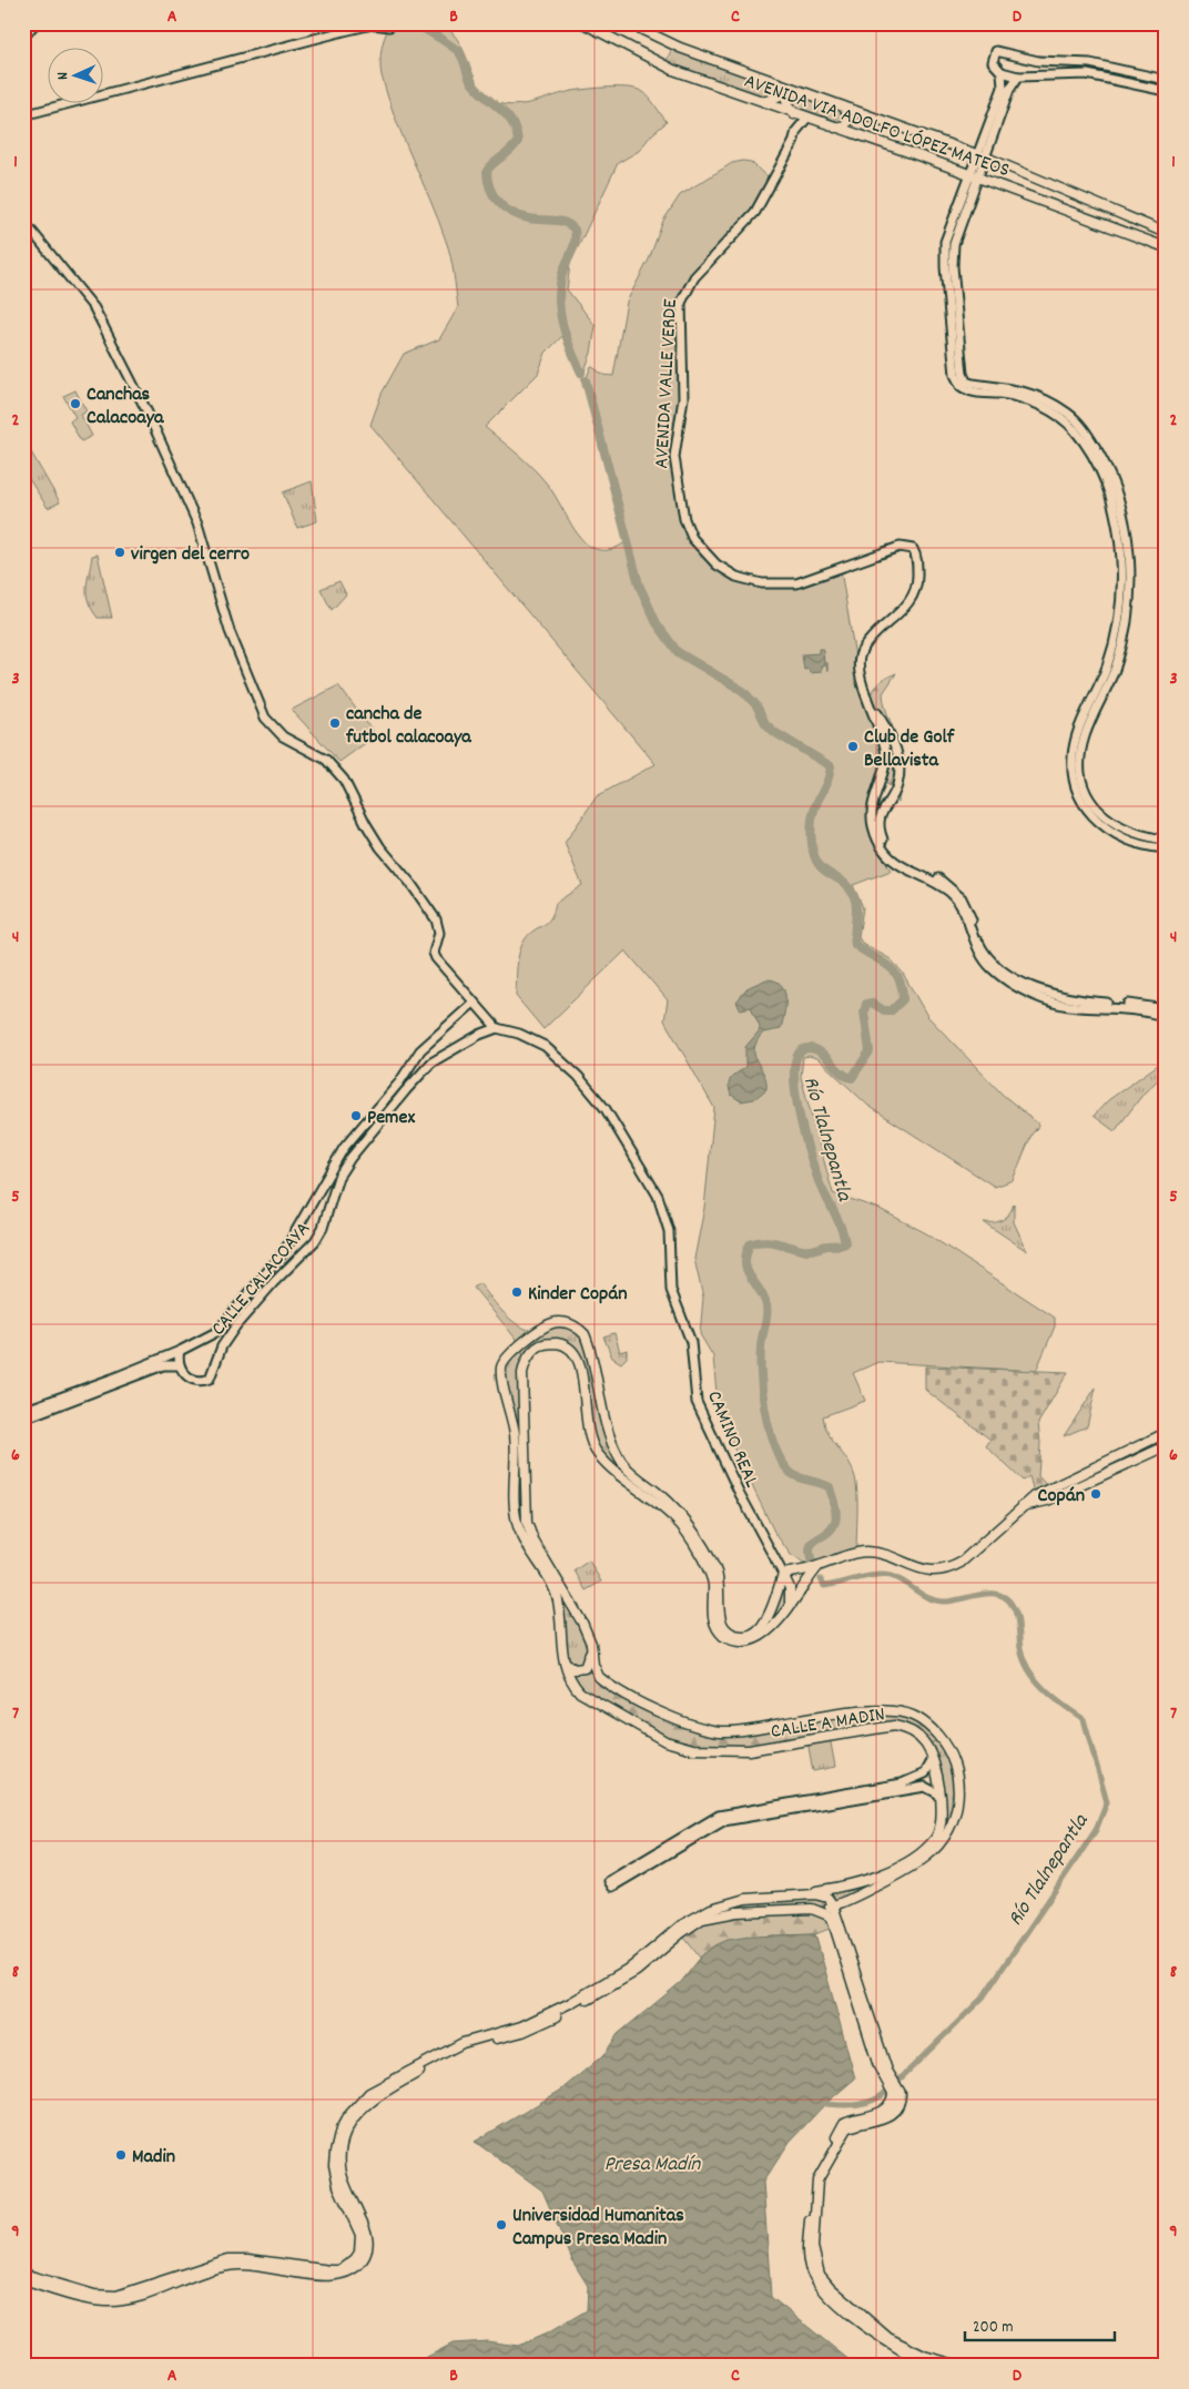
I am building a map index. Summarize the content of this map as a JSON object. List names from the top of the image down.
{
  "streets": {
    "main road": ["AVENIDA VIA ADOLFO LÓPEZ MATEOS", "CALLE A MADIN"],
    "street": ["AVENIDA VALLE VERDE", "CALLE CALACOAYA", "CAMINO REAL"]
  },
  "crossings": [
    ["AVENIDA VIA ADOLFO LÓPEZ MATEOS", "AVENIDA VALLE VERDE"],
    ["CALLE CALACOAYA", "CAMINO REAL"]
  ],
  "water": ["Río Tlalnepantla", "Presa Madín"],
  "places": [
    "Canchas Calacoaya",
    "virgen del cerro",
    "cancha de futbol calacoaya",
    "Club de Golf Bellavista",
    "Pemex",
    "Kinder Copán",
    "Copán",
    "Madin",
    "Universidad Humanitas Campus Presa Madin"
  ],
  "scale_bar": "200 m",
  "north": "left",
  "grid": {
    "columns": [
      "A",
      "B",
      "C",
      "D"
    ],
    "rows": [
      "1",
      "2",
      "3",
      "4",
      "5",
      "6",
      "7",
      "8",
      "9"
    ]
  }
}
